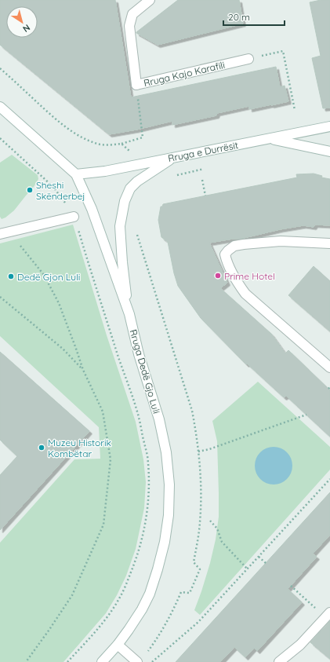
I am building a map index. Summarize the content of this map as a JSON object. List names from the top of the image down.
{
  "streets": {
    "main road": ["Rruga Kajo Karafili", "Rruga e Durrësit", "Rruga Dedë Gjo Luli"]
  },
  "crossings": [
    ["Rruga e Durrësit", "Rruga Dedë Gjo Luli"]
  ],
  "places": [
    "Sheshi Skënderbej",
    "Prime Hotel",
    "Dedë Gjon Luli",
    "Muzeu Historik Kombëtar"
  ],
  "scale_bar": "20 m",
  "north": "bottom right"
}
